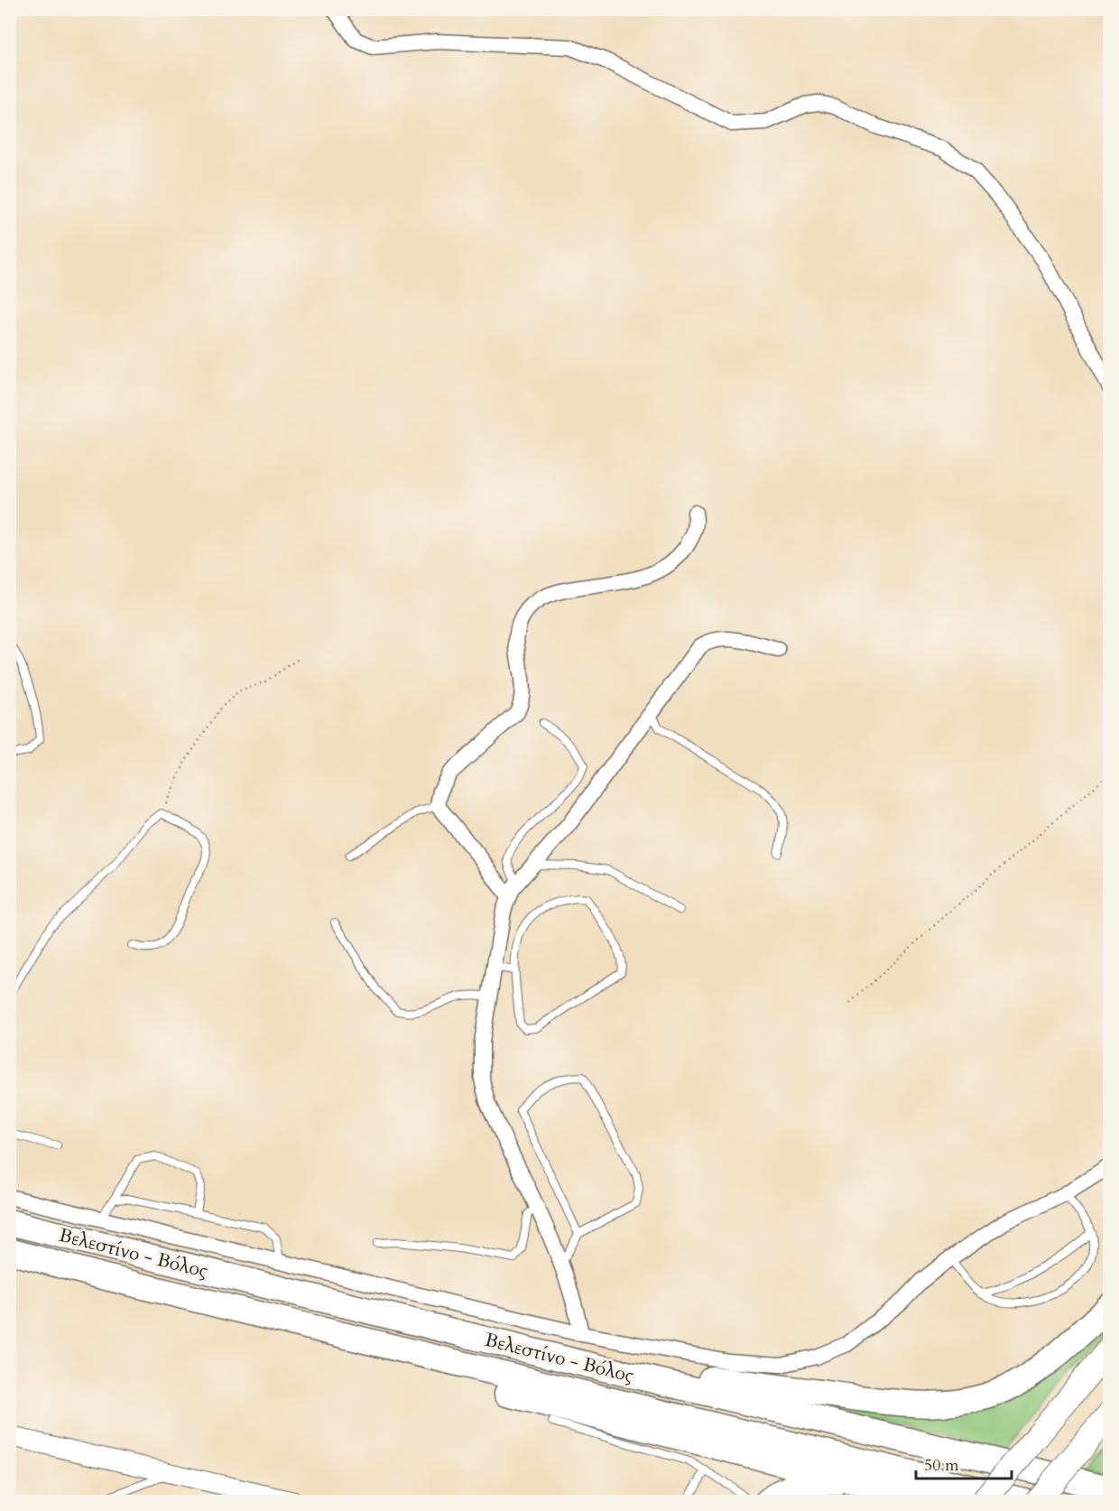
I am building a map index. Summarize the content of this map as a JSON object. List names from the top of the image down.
{
  "streets": {
    "highway": ["Βελεστίνο - Βόλος"]
  },
  "scale_bar": "50 m"
}
